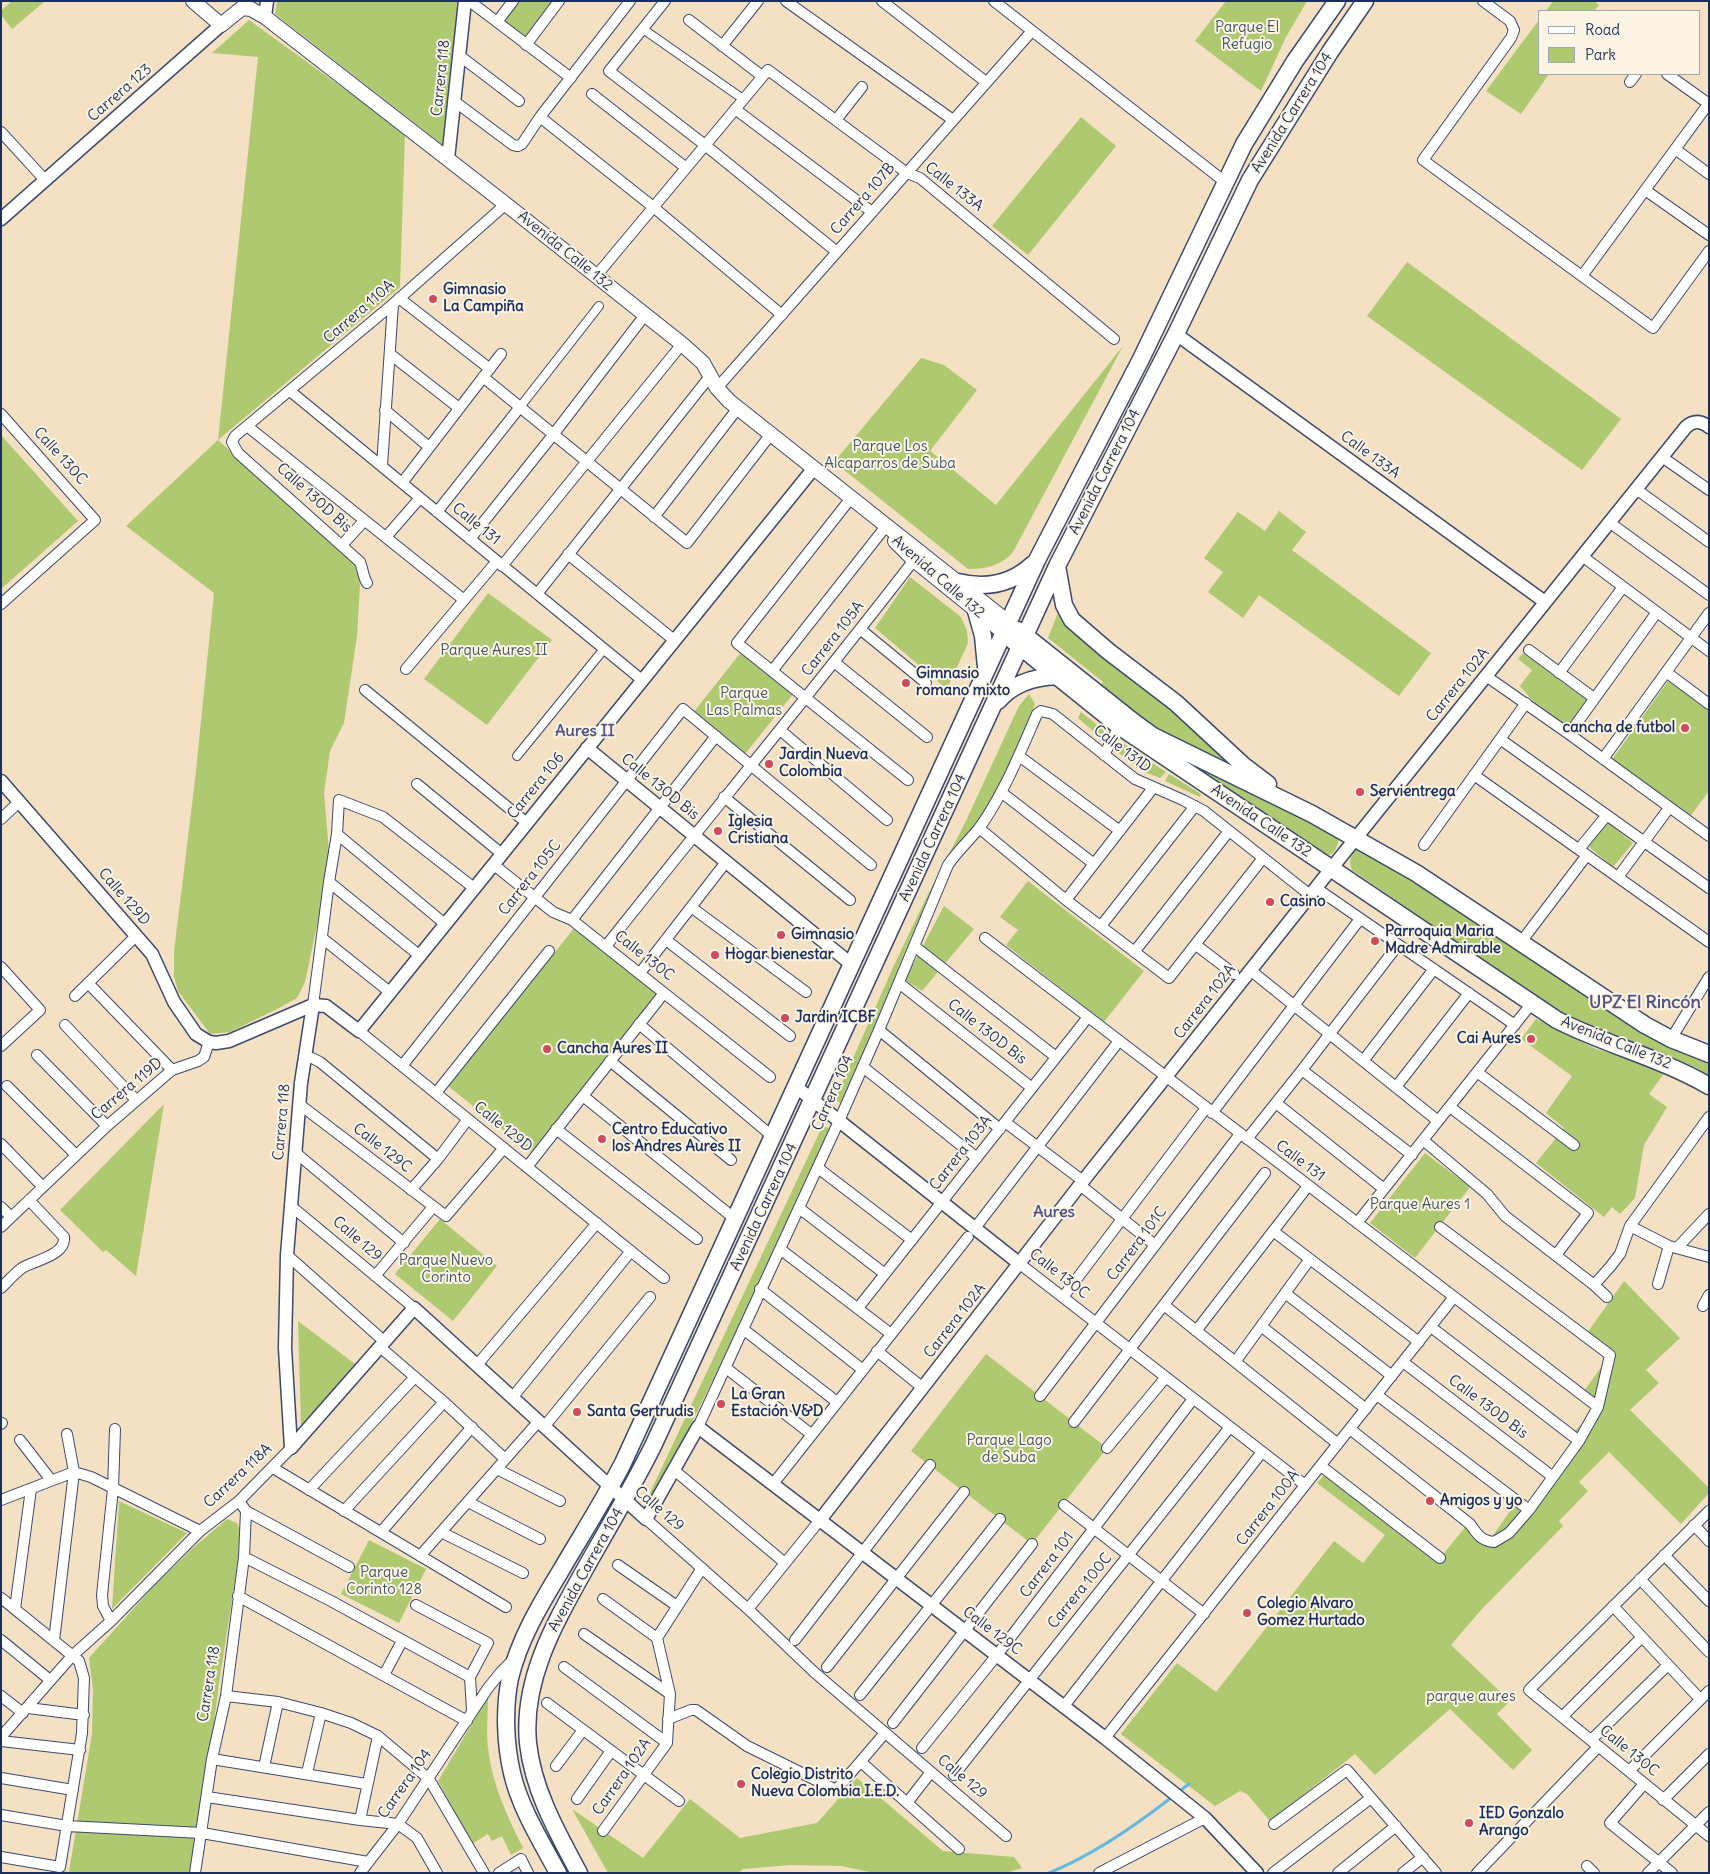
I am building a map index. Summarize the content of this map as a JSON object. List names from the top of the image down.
{
  "streets": {
    "main road": ["Carrera 123", "Avenida Carrera 104", "Avenida Calle 132"],
    "street": [
      "Carrera 118",
      "Calle 133A",
      "Carrera 107B",
      "Carrera 110A",
      "Calle 130C",
      "Calle 130D Bis",
      "Calle 131",
      "Carrera 105A",
      "Carrera 102A",
      "Calle 131D",
      "Carrera 106",
      "Carrera 105C",
      "Calle 129D",
      "Carrera 119D",
      "Carrera 104",
      "Calle 129C",
      "Carrera 103A",
      "Calle 129",
      "Carrera 101C",
      "Carrera 118A",
      "Carrera 100A",
      "Carrera 101",
      "Carrera 100C"
    ]
  },
  "crossings": [
    ["Carrera 118", "Avenida Calle 132"],
    ["Carrera 118", "Carrera 106"],
    ["Carrera 118", "Calle 129D"],
    ["Carrera 118", "Calle 129C"],
    ["Carrera 118", "Calle 129"],
    ["Carrera 118", "Carrera 118A"],
    ["Carrera 123", "Avenida Calle 132"],
    ["Avenida Carrera 104", "Calle 133A"],
    ["Avenida Carrera 104", "Avenida Calle 132"],
    ["Avenida Carrera 104", "Calle 130C"],
    ["Avenida Carrera 104", "Calle 130D Bis"],
    ["Avenida Carrera 104", "Carrera 104"],
    ["Avenida Carrera 104", "Calle 129"],
    ["Calle 133A", "Carrera 107B"],
    ["Calle 133A", "Carrera 102A"],
    ["Carrera 107B", "Avenida Calle 132"],
    ["Avenida Calle 132", "Carrera 110A"],
    ["Avenida Calle 132", "Carrera 105A"],
    ["Avenida Calle 132", "Carrera 102A"],
    ["Avenida Calle 132", "Carrera 106"],
    ["Carrera 110A", "Calle 130D Bis"],
    ["Carrera 110A", "Calle 131"],
    ["Calle 130C", "Carrera 105A"],
    ["Calle 130C", "Carrera 102A"],
    ["Calle 130C", "Carrera 106"],
    ["Calle 130C", "Carrera 105C"],
    ["Calle 130C", "Carrera 104"],
    ["Calle 130C", "Carrera 103A"],
    ["Calle 130C", "Carrera 101C"],
    ["Calle 130C", "Carrera 100A"],
    ["Calle 130C", "Carrera 101"],
    ["Calle 130C", "Carrera 100C"],
    ["Calle 130D Bis", "Carrera 105A"],
    ["Calle 130D Bis", "Carrera 106"],
    ["Calle 130D Bis", "Carrera 105C"],
    ["Calle 130D Bis", "Carrera 104"],
    ["Calle 130D Bis", "Carrera 103A"],
    ["Calle 130D Bis", "Carrera 100A"],
    ["Calle 131", "Carrera 102A"],
    ["Calle 131", "Carrera 106"],
    ["Calle 131", "Carrera 103A"],
    ["Calle 131", "Carrera 101C"],
    ["Calle 131", "Carrera 100A"],
    ["Carrera 102A", "Calle 131D"],
    ["Carrera 102A", "Calle 129C"],
    ["Carrera 102A", "Calle 129"],
    ["Calle 131D", "Carrera 104"],
    ["Calle 131D", "Carrera 101C"],
    ["Carrera 106", "Calle 129D"],
    ["Carrera 105C", "Calle 129D"],
    ["Calle 129D", "Carrera 119D"],
    ["Calle 129D", "Calle 129C"],
    ["Carrera 104", "Calle 129C"],
    ["Carrera 104", "Calle 129"],
    ["Calle 129C", "Carrera 100A"],
    ["Calle 129C", "Carrera 101"],
    ["Calle 129C", "Carrera 100C"],
    ["Calle 129", "Carrera 118A"]
  ],
  "districts": ["Aures II", "UPZ El Rincón", "Aures"],
  "parks": [
    "Parque El Refugio",
    "Parque Los Alcaparros de Suba",
    "Parque Aures II",
    "Parque Las Palmas",
    "Parque Aures 1",
    "Parque Nuevo Corinto",
    "Parque Lago de Suba",
    "Parque Corinto 128",
    "parque aures"
  ],
  "places": [
    "Gimnasio La Campiña",
    "Gimnasio romano mixto",
    "cancha de futbol",
    "Jardin Nueva Colombia",
    "Servientrega",
    "Iglesia Cristiana",
    "Casino",
    "Gimnasio",
    "Parroquia Maria Madre Admirable",
    "Hogar bienestar",
    "Jardin ICBF",
    "Cai Aures",
    "Cancha Aures II",
    "Centro Educativo los Andres Aures II",
    "La Gran Estación V&D",
    "Santa Gertrudis",
    "Amigos y yo",
    "Colegio Alvaro Gomez Hurtado",
    "Colegio Distrito Nueva Colombia I.E.D.",
    "IED Gonzalo Arango"
  ],
  "legend": ["Road", "Park"]
}
